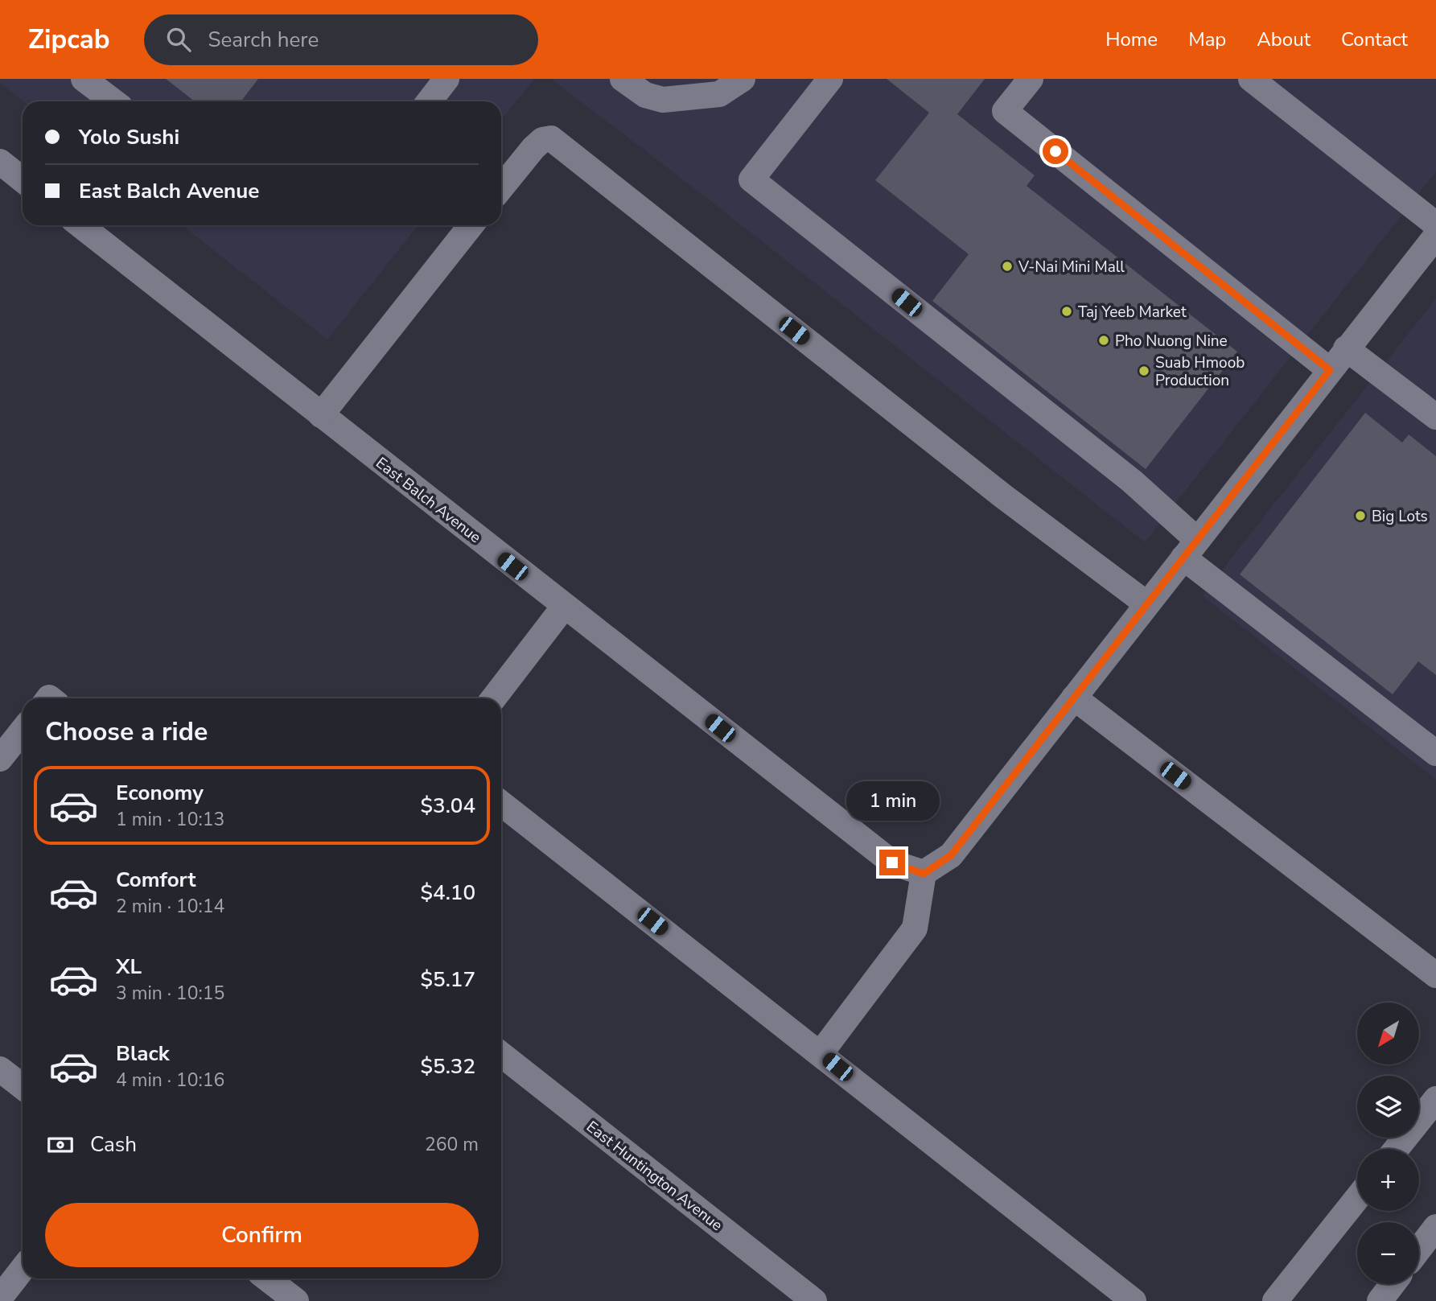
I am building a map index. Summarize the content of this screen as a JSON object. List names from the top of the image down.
{
  "streets": {
    "street": ["East Balch Avenue", "East Huntington Avenue"]
  },
  "places": [
    "V-Nai Mini Mall",
    "Taj Yeeb Market",
    "Pho Nuong Nine",
    "Suab Hmoob Production",
    "Big Lots"
  ],
  "north": "bottom left",
  "page": {
    "header": "Zipcab",
    "search": "Search here",
    "nav": [
      "Home",
      "Map",
      "About",
      "Contact"
    ],
    "banner": ["Yolo Sushi", "East Balch Avenue"],
    "heading": "Choose a ride",
    "list": [
      {
        "name": "Economy",
        "note": "1 min · 10:13",
        "value": "$3.04"
      },
      {
        "name": "Comfort",
        "note": "2 min · 10:14",
        "value": "$4.10"
      },
      {
        "name": "XL",
        "note": "3 min · 10:15",
        "value": "$5.17"
      },
      {
        "name": "Black",
        "note": "4 min · 10:16",
        "value": "$5.32"
      }
    ],
    "bubble": "1 min",
    "map_buttons": ["+", "−"],
    "pay": ["Cash", "260 m"],
    "buttons": "Confirm"
  }
}
